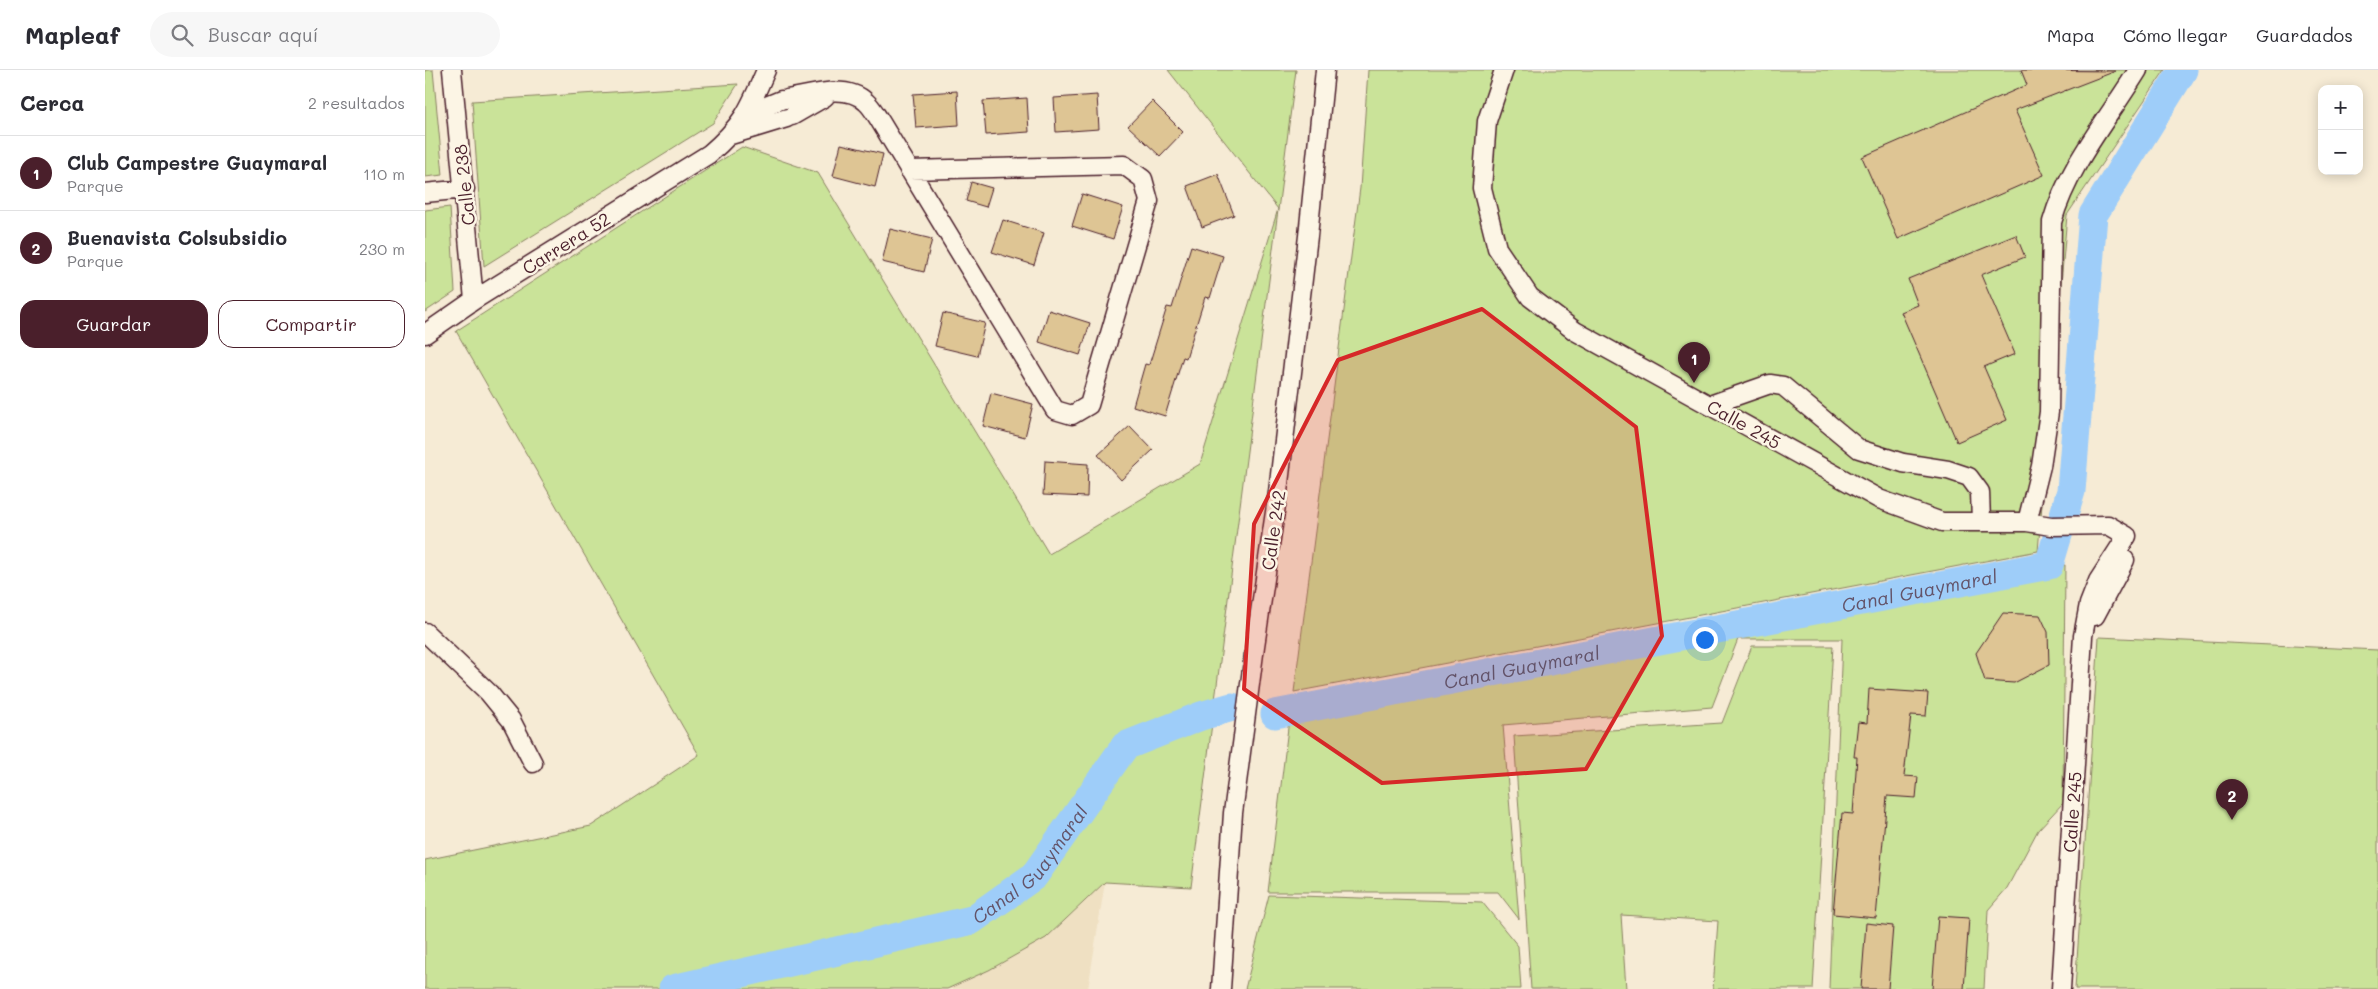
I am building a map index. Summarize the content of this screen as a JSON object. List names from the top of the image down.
{
  "streets": {
    "street": [
      "Calle 238",
      "Carrera 52",
      "Calle 245",
      "Calle 242"
    ]
  },
  "crossings": [
    ["Calle 238", "Carrera 52"]
  ],
  "water": ["Canal Guaymaral"],
  "page": {
    "header": "Mapleaf",
    "search": "Buscar aquí",
    "nav": ["Mapa", "Cómo llegar", "Guardados"],
    "heading": ["Cerca", "2 resultados"],
    "map_buttons": ["+", "−"],
    "list": [
      {
        "mark": "1",
        "name": "Club Campestre Guaymaral",
        "note": "Parque",
        "value": "110 m"
      },
      {
        "mark": "2",
        "name": "Buenavista Colsubsidio",
        "note": "Parque",
        "value": "230 m"
      }
    ],
    "buttons": ["Guardar", "Compartir"],
    "pins": ["1", "2"]
  }
}
